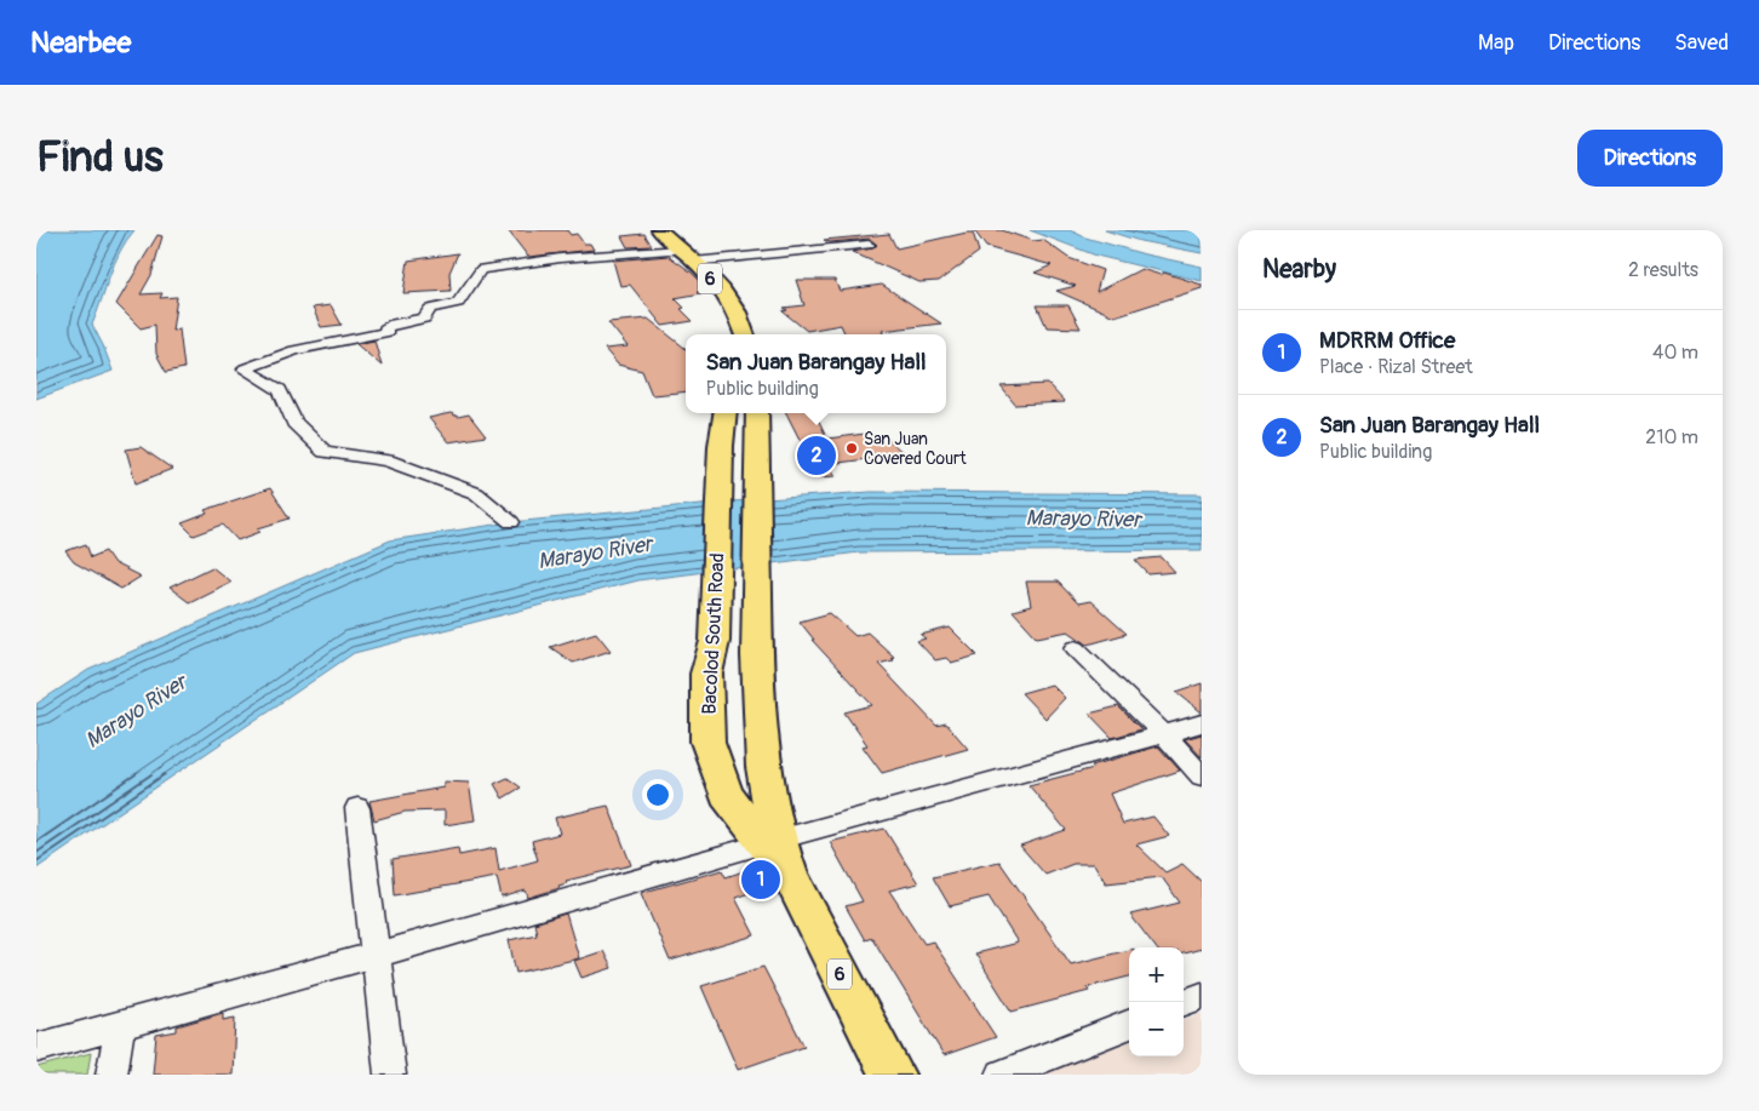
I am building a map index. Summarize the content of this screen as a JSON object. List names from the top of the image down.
{
  "streets": {
    "highway": ["6", "Bacolod South Road"]
  },
  "crossings": [
    ["6", "Bacolod South Road"]
  ],
  "water": ["Marayo River"],
  "places": ["San Juan Covered Court"],
  "page": {
    "header": "Nearbee",
    "nav": ["Map", "Directions", "Saved"],
    "buttons": "Directions",
    "title": "Find us",
    "heading": ["Nearby", "2 results"],
    "list": [
      {
        "mark": "1",
        "name": "MDRRM Office",
        "note": "Place · Rizal Street",
        "value": "40 m"
      },
      {
        "mark": "2",
        "name": "San Juan Barangay Hall",
        "note": "Public building",
        "value": "210 m"
      }
    ],
    "popup": ["San Juan Barangay Hall", "Public building"],
    "pins": ["2", "1"],
    "map_buttons": ["+", "−"]
  }
}
